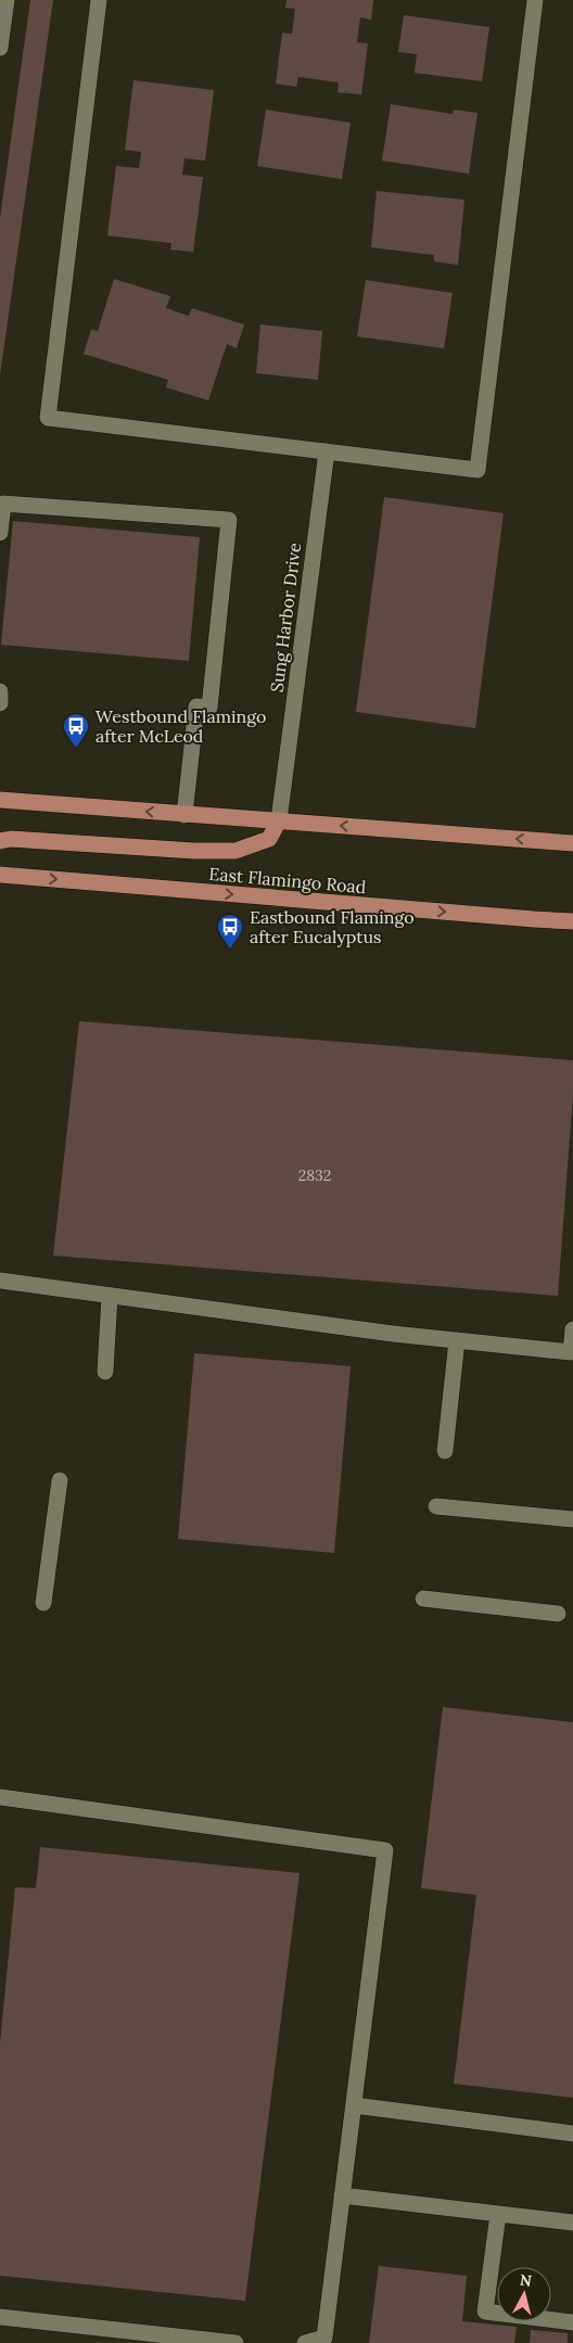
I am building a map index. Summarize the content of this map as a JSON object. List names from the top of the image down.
{
  "streets": {
    "main road": ["East Flamingo Road"],
    "street": ["Sung Harbor Drive"]
  },
  "places": {
    "bus stop": ["Westbound Flamingo after McLeod", "Eastbound Flamingo after Eucalyptus"]
  },
  "house_numbers": ["2832"],
  "north": "top"
}
